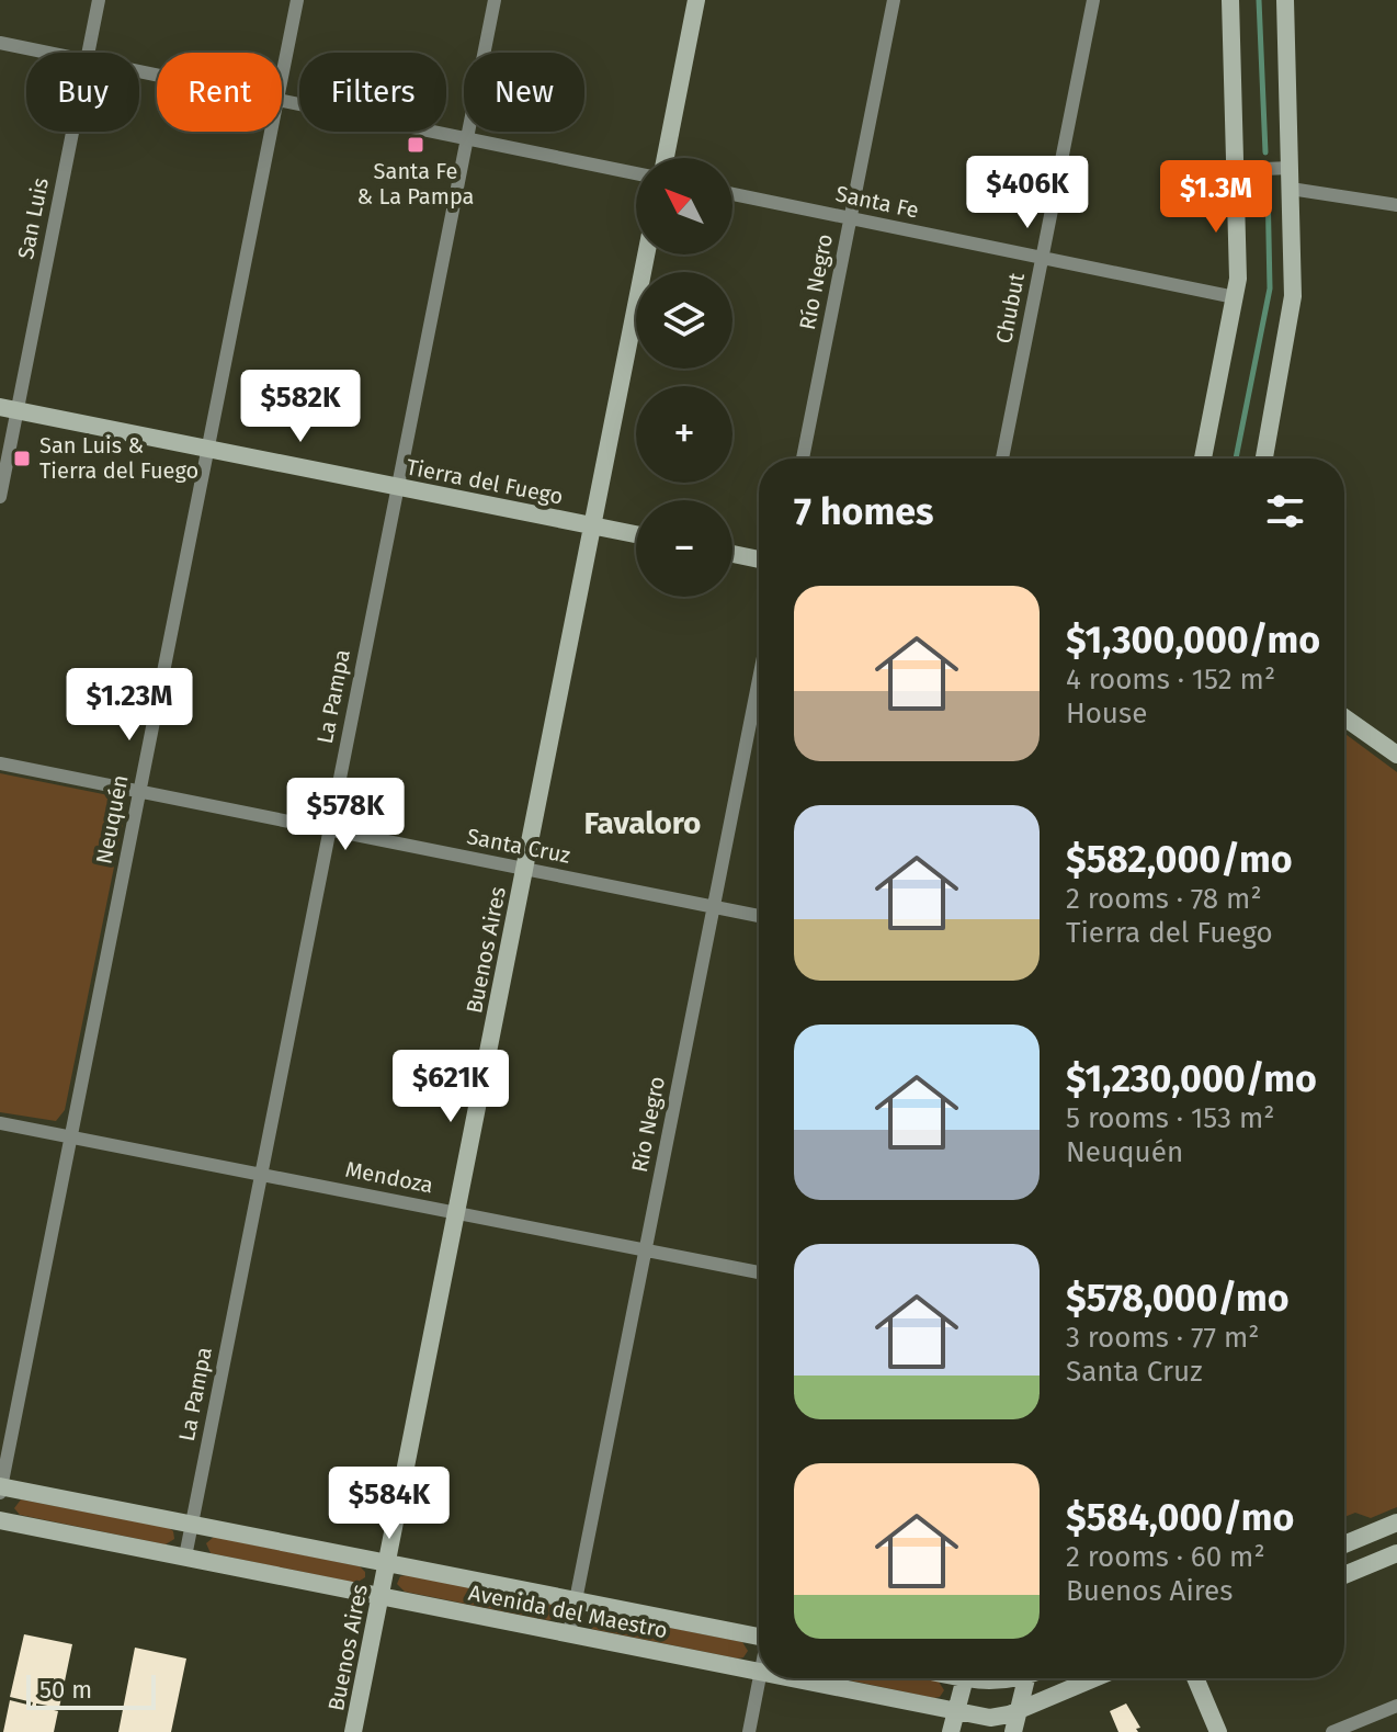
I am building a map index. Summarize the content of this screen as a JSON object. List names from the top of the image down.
{
  "streets": {
    "street": [
      "Santa Fe",
      "San Luis",
      "Río Negro",
      "Chubut",
      "Tierra del Fuego",
      "La Pampa",
      "Neuquén",
      "Santa Cruz",
      "Buenos Aires",
      "Mendoza",
      "Avenida del Maestro"
    ]
  },
  "crossings": [
    ["Santa Fe", "Río Negro"],
    ["Santa Fe", "Chubut"],
    ["San Luis", "Tierra del Fuego"],
    ["Río Negro", "Santa Cruz"],
    ["Río Negro", "Mendoza"],
    ["Río Negro", "Avenida del Maestro"],
    ["Tierra del Fuego", "La Pampa"],
    ["Tierra del Fuego", "Neuquén"],
    ["Tierra del Fuego", "Buenos Aires"],
    ["La Pampa", "Santa Cruz"],
    ["La Pampa", "Mendoza"],
    ["La Pampa", "Avenida del Maestro"],
    ["Neuquén", "Santa Cruz"],
    ["Neuquén", "Mendoza"],
    ["Neuquén", "Avenida del Maestro"],
    ["Santa Cruz", "Buenos Aires"],
    ["Buenos Aires", "Mendoza"],
    ["Buenos Aires", "Avenida del Maestro"]
  ],
  "districts": ["Favaloro"],
  "places": {
    "transit": ["Santa Fe & La Pampa", "San Luis & Tierra del Fuego"]
  },
  "scale_bar": "50 m",
  "north": "top left",
  "page": {
    "chip": [
      "Buy",
      "Rent",
      "Filters",
      "New"
    ],
    "price": [
      "$406K",
      "$1.3M",
      "$582K",
      "$1.23M",
      "$578K",
      "$621K",
      "$584K"
    ],
    "map_buttons": ["+", "−"],
    "heading": "7 homes",
    "list": [
      {
        "name": "$1,300,000/mo",
        "note": "4 rooms · 152 m² · House"
      },
      {
        "name": "$582,000/mo",
        "note": "2 rooms · 78 m² · Tierra del Fuego"
      },
      {
        "name": "$1,230,000/mo",
        "note": "5 rooms · 153 m² · Neuquén"
      },
      {
        "name": "$578,000/mo",
        "note": "3 rooms · 77 m² · Santa Cruz"
      },
      {
        "name": "$584,000/mo",
        "note": "2 rooms · 60 m² · Buenos Aires"
      }
    ],
    "scale": "50 m"
  }
}
